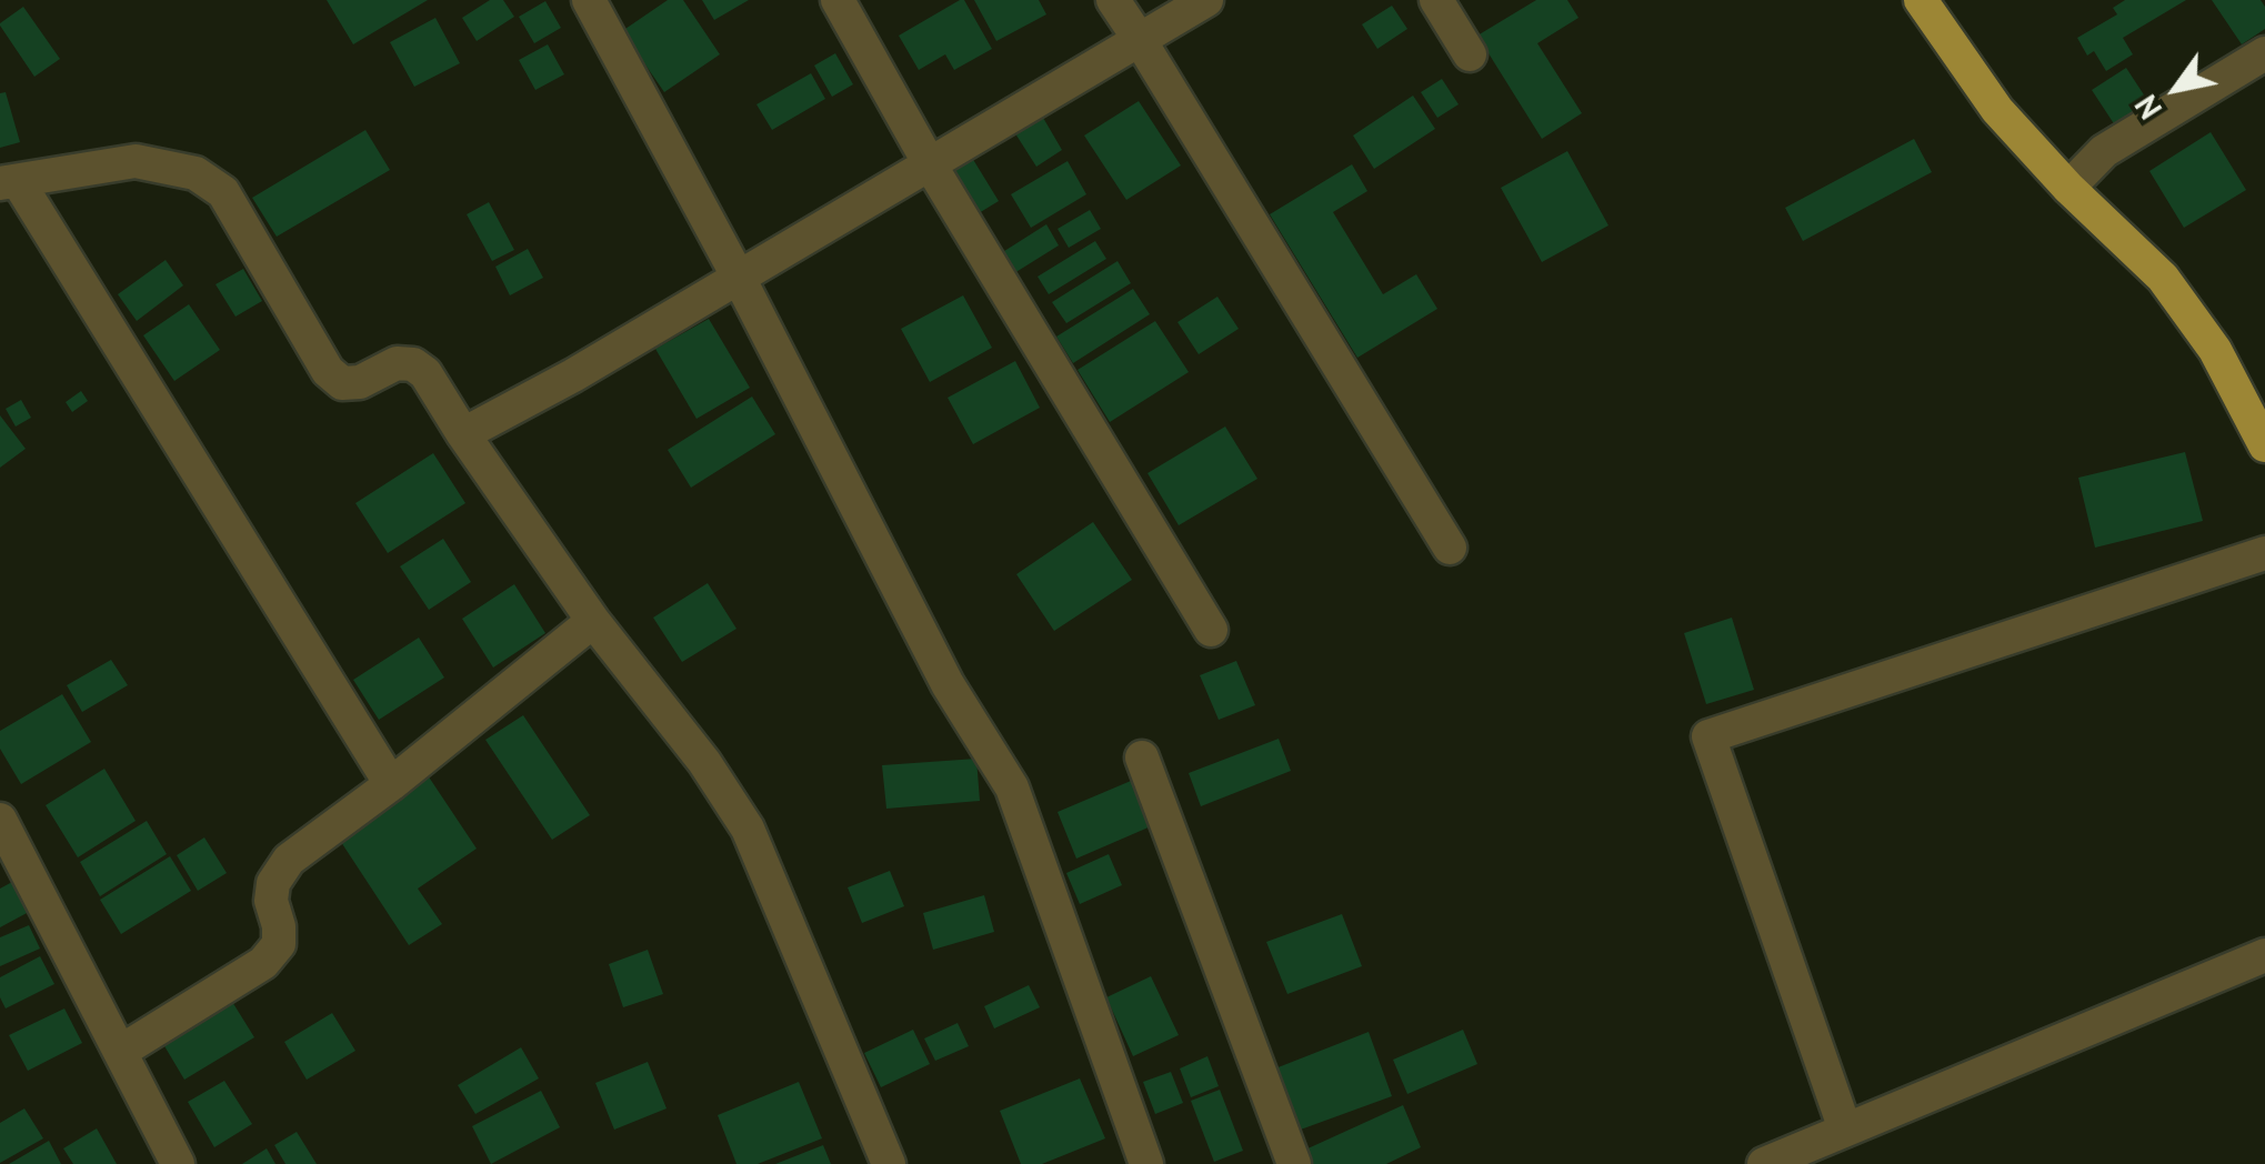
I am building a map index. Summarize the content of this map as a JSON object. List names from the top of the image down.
{
  "north": "bottom left"
}
